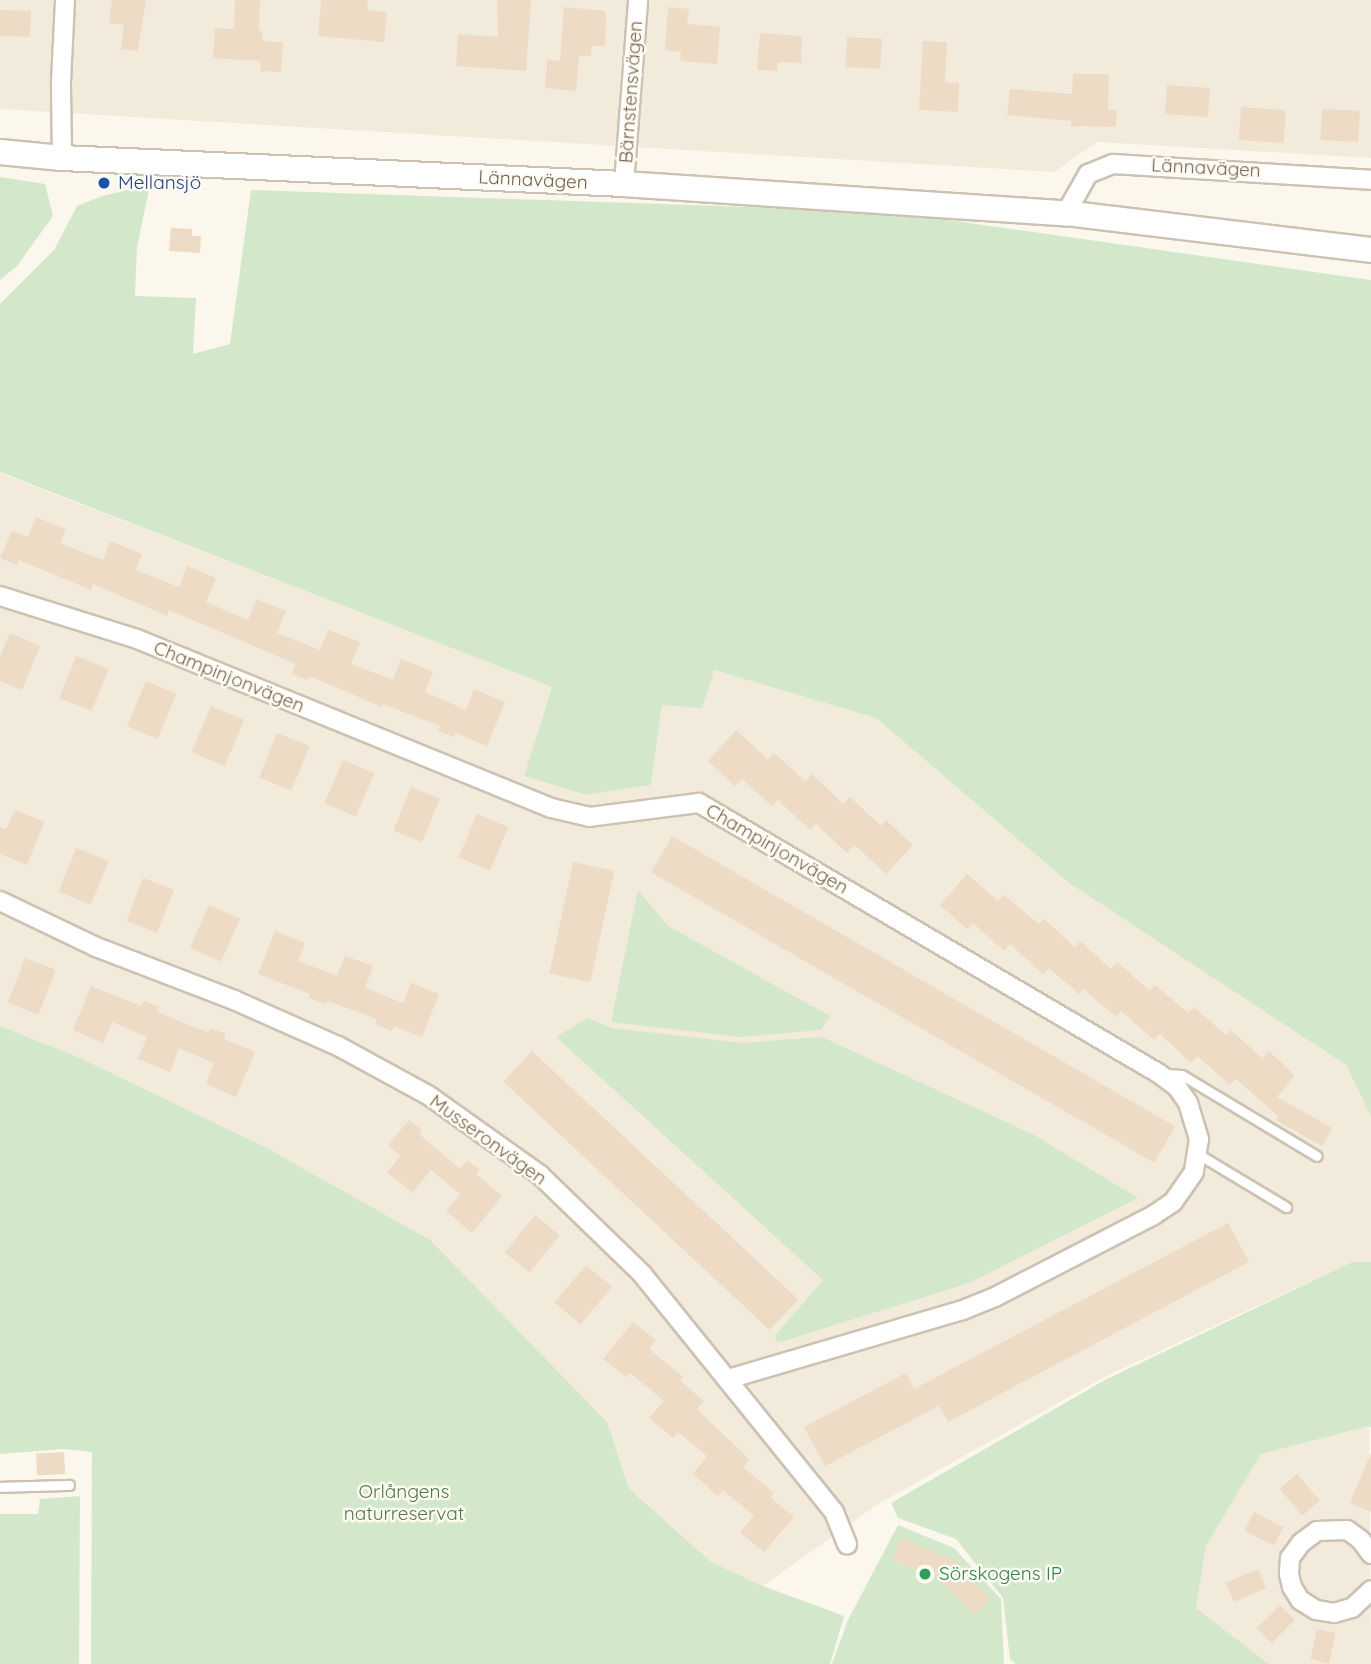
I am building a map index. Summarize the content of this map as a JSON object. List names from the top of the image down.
{
  "streets": {
    "main road": ["Lännavägen"],
    "street": ["Bärnstensvägen", "Champinjonvägen", "Musseronvägen"]
  },
  "crossings": [
    ["Bärnstensvägen", "Lännavägen"],
    ["Champinjonvägen", "Musseronvägen"]
  ],
  "parks": ["Orlångens naturreservat"],
  "places": ["Mellansjö", "Sörskogens IP"]
}
